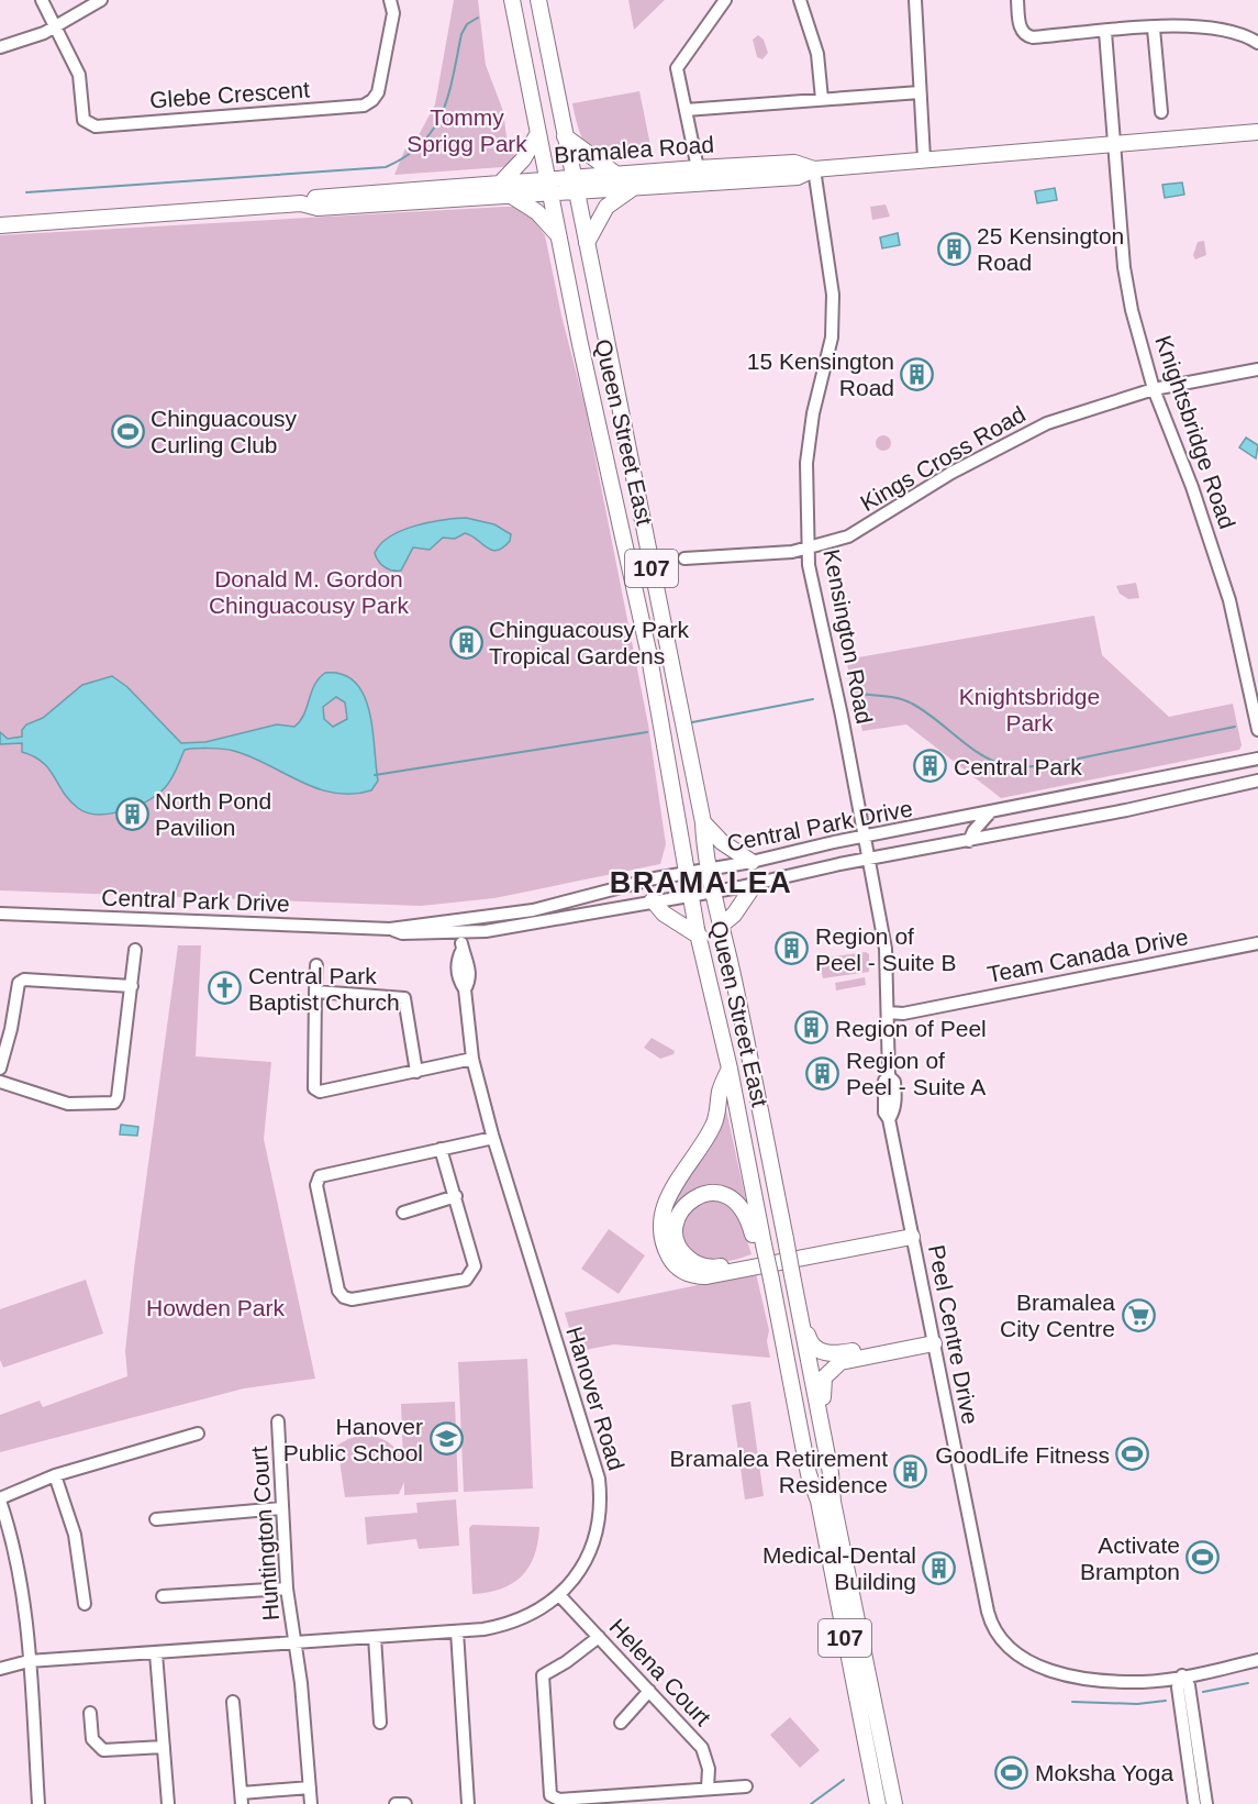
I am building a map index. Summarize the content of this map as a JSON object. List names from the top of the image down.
{
  "streets": {
    "main road": ["Bramalea Road", "Queen Street East", "107"],
    "street": [
      "Glebe Crescent",
      "Knightsbridge Road",
      "Kings Cross Road",
      "Kensington Road",
      "Central Park Drive",
      "Team Canada Drive",
      "Peel Centre Drive",
      "Hanover Road",
      "Huntington Court",
      "Helena Court"
    ]
  },
  "crossings": [
    ["Bramalea Road", "Queen Street East"],
    ["Bramalea Road", "Knightsbridge Road"],
    ["Bramalea Road", "Kensington Road"],
    ["Queen Street East", "Central Park Drive"],
    ["Knightsbridge Road", "Kings Cross Road"],
    ["Kings Cross Road", "Kensington Road"],
    ["Kensington Road", "Central Park Drive"],
    ["Kensington Road", "Peel Centre Drive"],
    ["Central Park Drive", "Peel Centre Drive"],
    ["Central Park Drive", "Hanover Road"],
    ["Team Canada Drive", "Peel Centre Drive"],
    ["Hanover Road", "Huntington Court"],
    ["Hanover Road", "Helena Court"]
  ],
  "districts": ["BRAMALEA"],
  "parks": [
    "Tommy Sprigg Park",
    "Donald M. Gordon Chinguacousy Park",
    "Knightsbridge Park",
    "Howden Park"
  ],
  "places": {
    "building": [
      "25 Kensington Road",
      "15 Kensington Road",
      "Chinguacousy Park Tropical Gardens",
      "Central Park",
      "North Pond Pavilion",
      "Region of Peel - Suite B",
      "Region of Peel",
      "Region of Peel - Suite A",
      "Bramalea Retirement Residence",
      "Medical-Dental Building"
    ],
    "sports": [
      "Chinguacousy Curling Club",
      "GoodLife Fitness",
      "Activate Brampton",
      "Moksha Yoga"
    ],
    "church": ["Central Park Baptist Church"],
    "supermarket": ["Bramalea City Centre"],
    "school or university": ["Hanover Public School"]
  }
}
